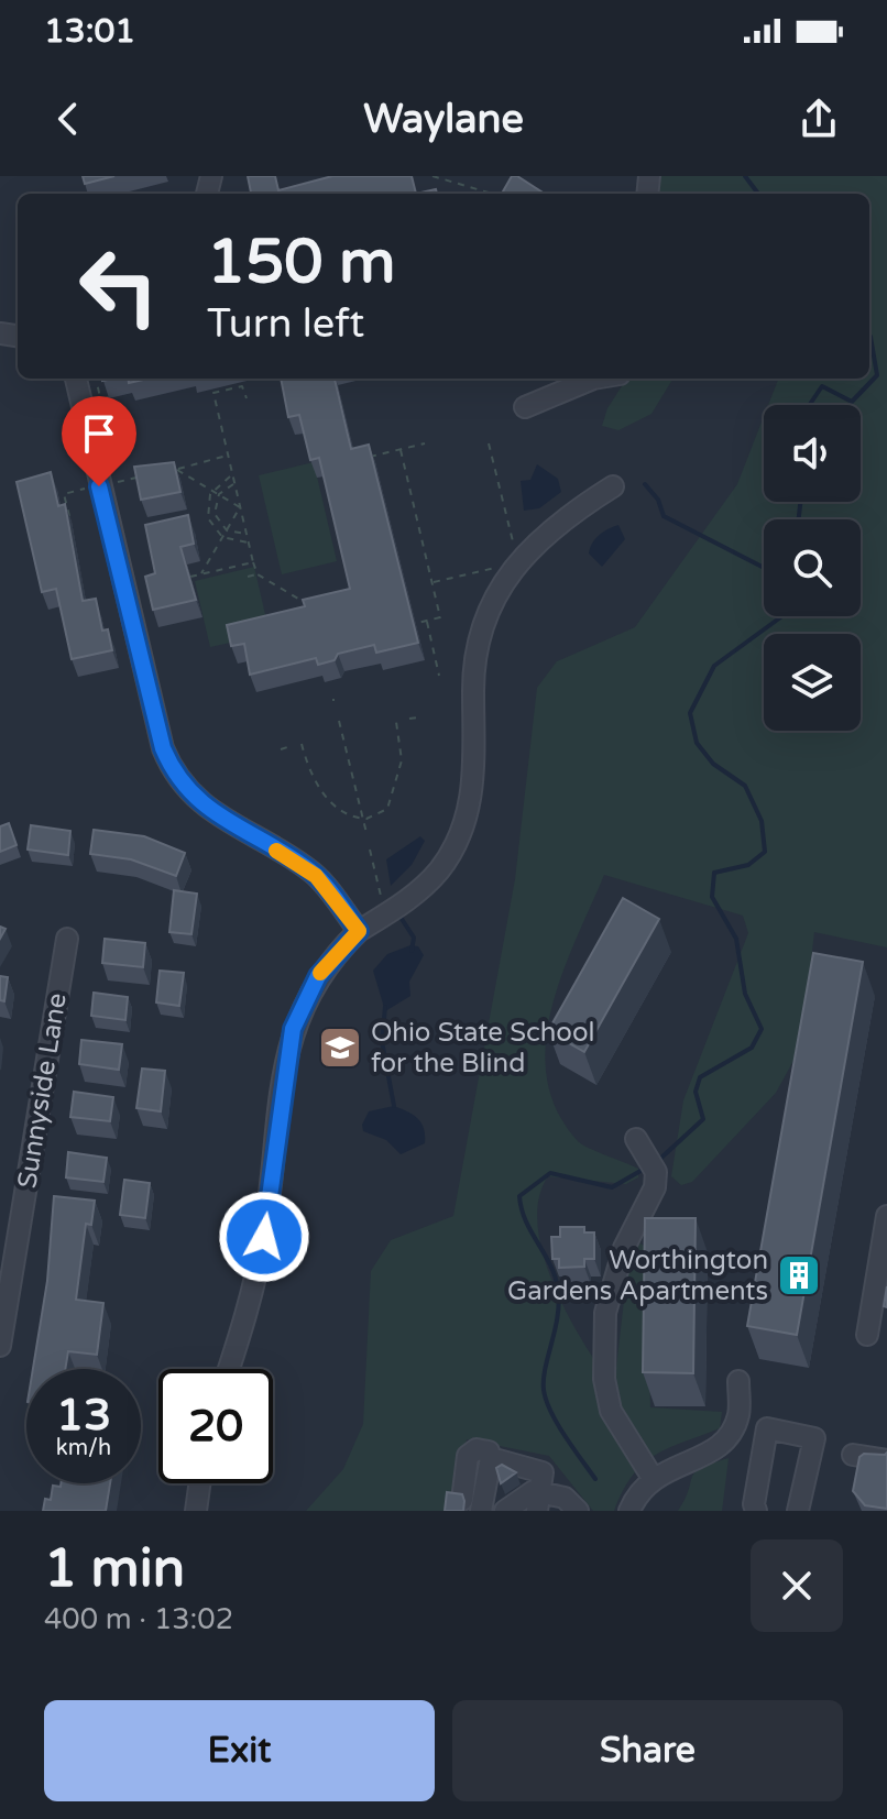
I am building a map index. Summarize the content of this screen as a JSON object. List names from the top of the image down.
{
  "streets": {
    "street": ["Sunnyside Lane"]
  },
  "places": {
    "school or university": ["Ohio State School for the Blind"],
    "building": ["Worthington Gardens Apartments"]
  },
  "page": {
    "status": "13:01",
    "header": "Waylane",
    "turn": ["150 m", "Turn left"],
    "speed": "13 km/h",
    "limit": "20",
    "heading": ["1 min", "400 m · 13:02"],
    "buttons": ["Exit", "Share"]
  }
}
